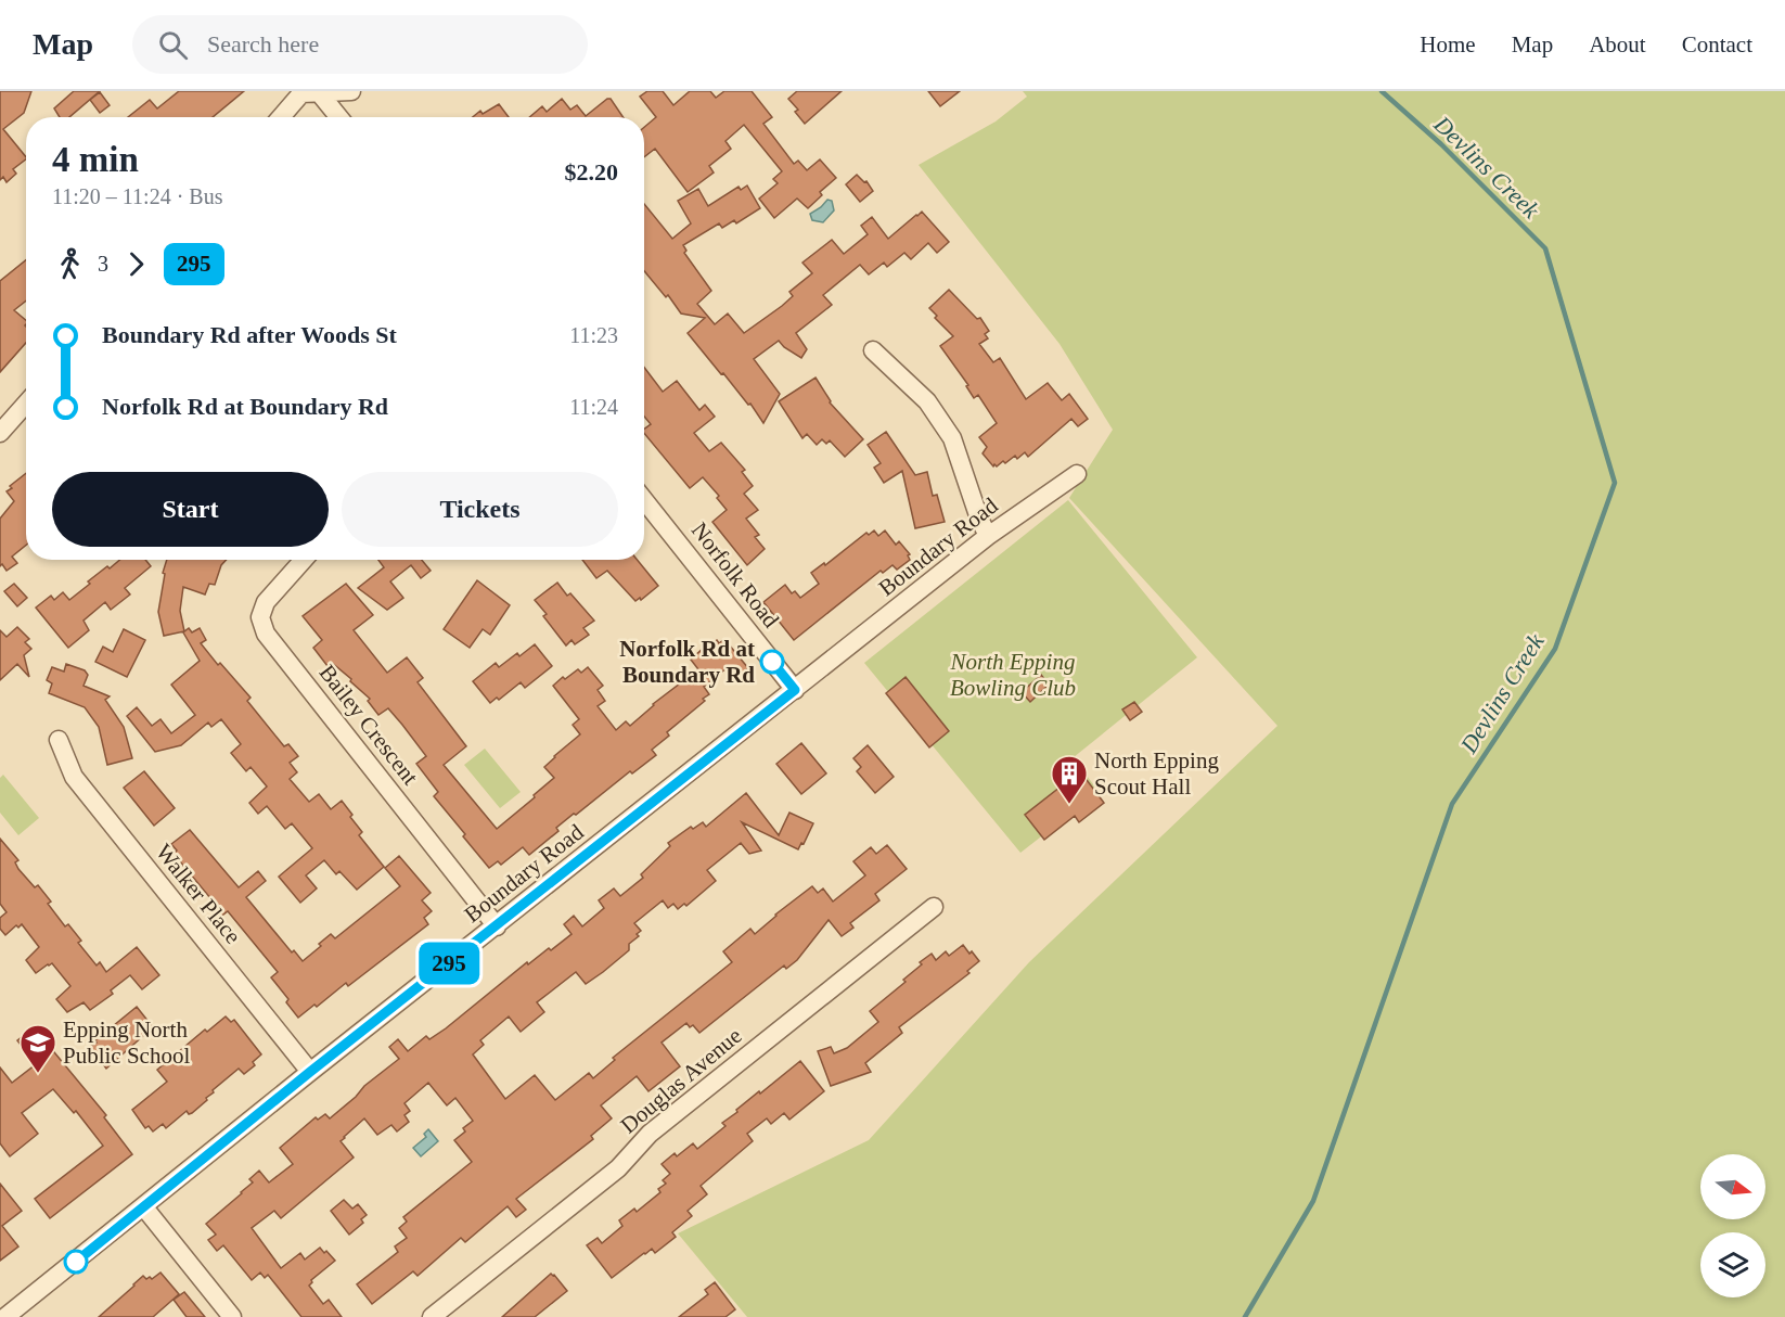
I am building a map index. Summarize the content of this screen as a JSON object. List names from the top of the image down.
{
  "streets": {
    "street": [
      "Boundary Road",
      "Norfolk Road",
      "Bailey Crescent",
      "Walker Place",
      "Douglas Avenue"
    ]
  },
  "crossings": [
    ["Boundary Road", "Norfolk Road"],
    ["Boundary Road", "Bailey Crescent"],
    ["Boundary Road", "Walker Place"]
  ],
  "water": ["Devlins Creek"],
  "parks": ["North Epping Bowling Club"],
  "places": {
    "other": ["Norfolk Rd at Boundary Rd"],
    "building": ["North Epping Scout Hall"],
    "school or university": ["Epping North Public School"]
  },
  "lines": ["bus line 295"],
  "north": "right",
  "page": {
    "header": "Map",
    "search": "Search here",
    "nav": [
      "Home",
      "Map",
      "About",
      "Contact"
    ],
    "on_map": "295",
    "heading": ["4 min", "11:20 – 11:24 · Bus", "$2.20"],
    "legs": ["3", "295"],
    "list": [
      {
        "name": "Boundary Rd after Woods St",
        "value": "11:23"
      },
      {
        "name": "Norfolk Rd at Boundary Rd",
        "value": "11:24"
      }
    ],
    "buttons": ["Start", "Tickets"]
  }
}
